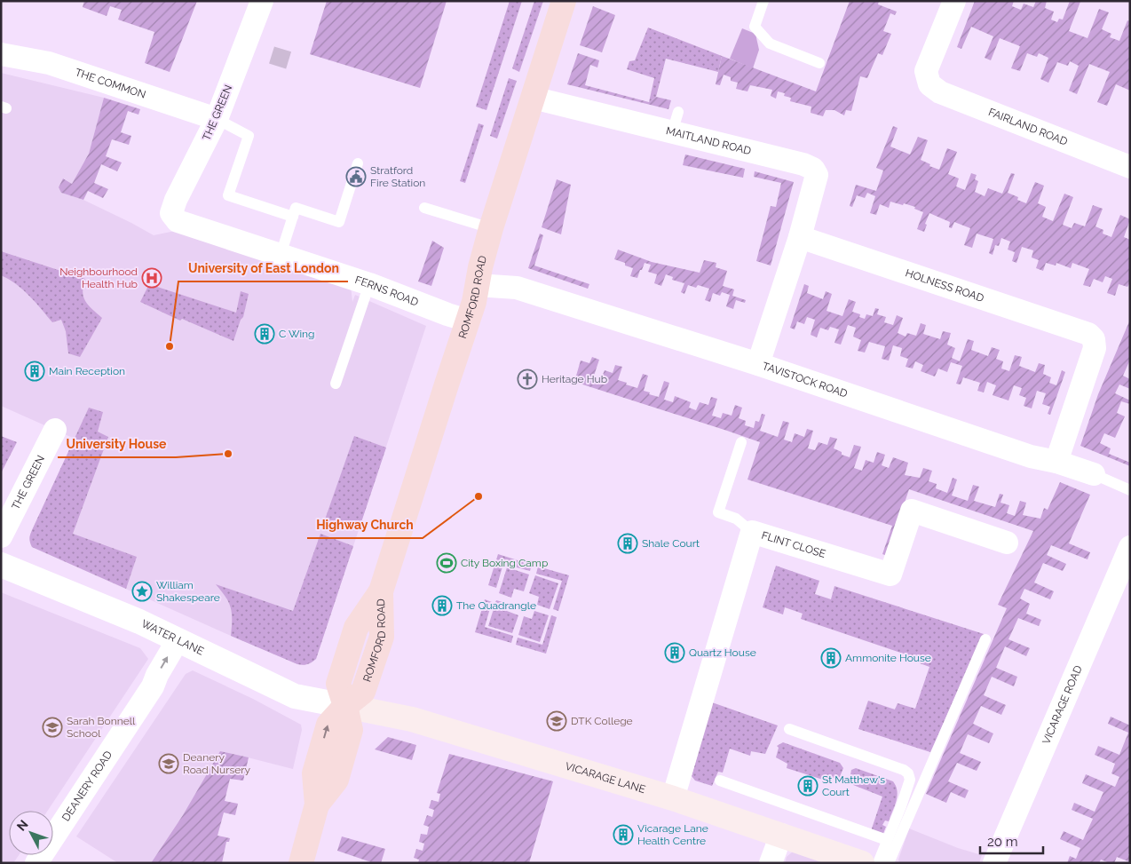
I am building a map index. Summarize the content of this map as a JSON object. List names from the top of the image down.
{
  "streets": {
    "main road": ["ROMFORD ROAD", "VICARAGE LANE"],
    "street": [
      "THE COMMON",
      "THE GREEN",
      "FAIRLAND ROAD",
      "MAITLAND ROAD",
      "HOLNESS ROAD",
      "FERNS ROAD",
      "TAVISTOCK ROAD",
      "FLINT CLOSE",
      "WATER LANE",
      "VICARAGE ROAD",
      "DEANERY ROAD"
    ]
  },
  "crossings": [
    ["THE COMMON", "THE GREEN"],
    ["THE GREEN", "FERNS ROAD"],
    ["MAITLAND ROAD", "HOLNESS ROAD"],
    ["MAITLAND ROAD", "ROMFORD ROAD"],
    ["HOLNESS ROAD", "TAVISTOCK ROAD"],
    ["FERNS ROAD", "ROMFORD ROAD"],
    ["ROMFORD ROAD", "TAVISTOCK ROAD"],
    ["ROMFORD ROAD", "WATER LANE"],
    ["ROMFORD ROAD", "VICARAGE LANE"],
    ["FLINT CLOSE", "VICARAGE LANE"],
    ["WATER LANE", "VICARAGE LANE"],
    ["WATER LANE", "DEANERY ROAD"]
  ],
  "one_way": ["DEANERY ROAD"],
  "places": {
    "public building": ["Stratford Fire Station"],
    "hospital": ["Neighbourhood Health Hub"],
    "building": [
      "C Wing",
      "Main Reception",
      "Shale Court",
      "The Quadrangle",
      "Quartz House",
      "Ammonite House",
      "St Matthew's Court",
      "Vicarage Lane Health Centre"
    ],
    "other": ["University of East London", "University House", "Highway Church"],
    "church": ["Heritage Hub"],
    "sports": ["City Boxing Camp"],
    "place": ["William Shakespeare"],
    "school or university": ["DTK College", "Sarah Bonnell School", "Deanery Road Nursery"]
  },
  "scale_bar": "20 m",
  "north": "top left"
}
